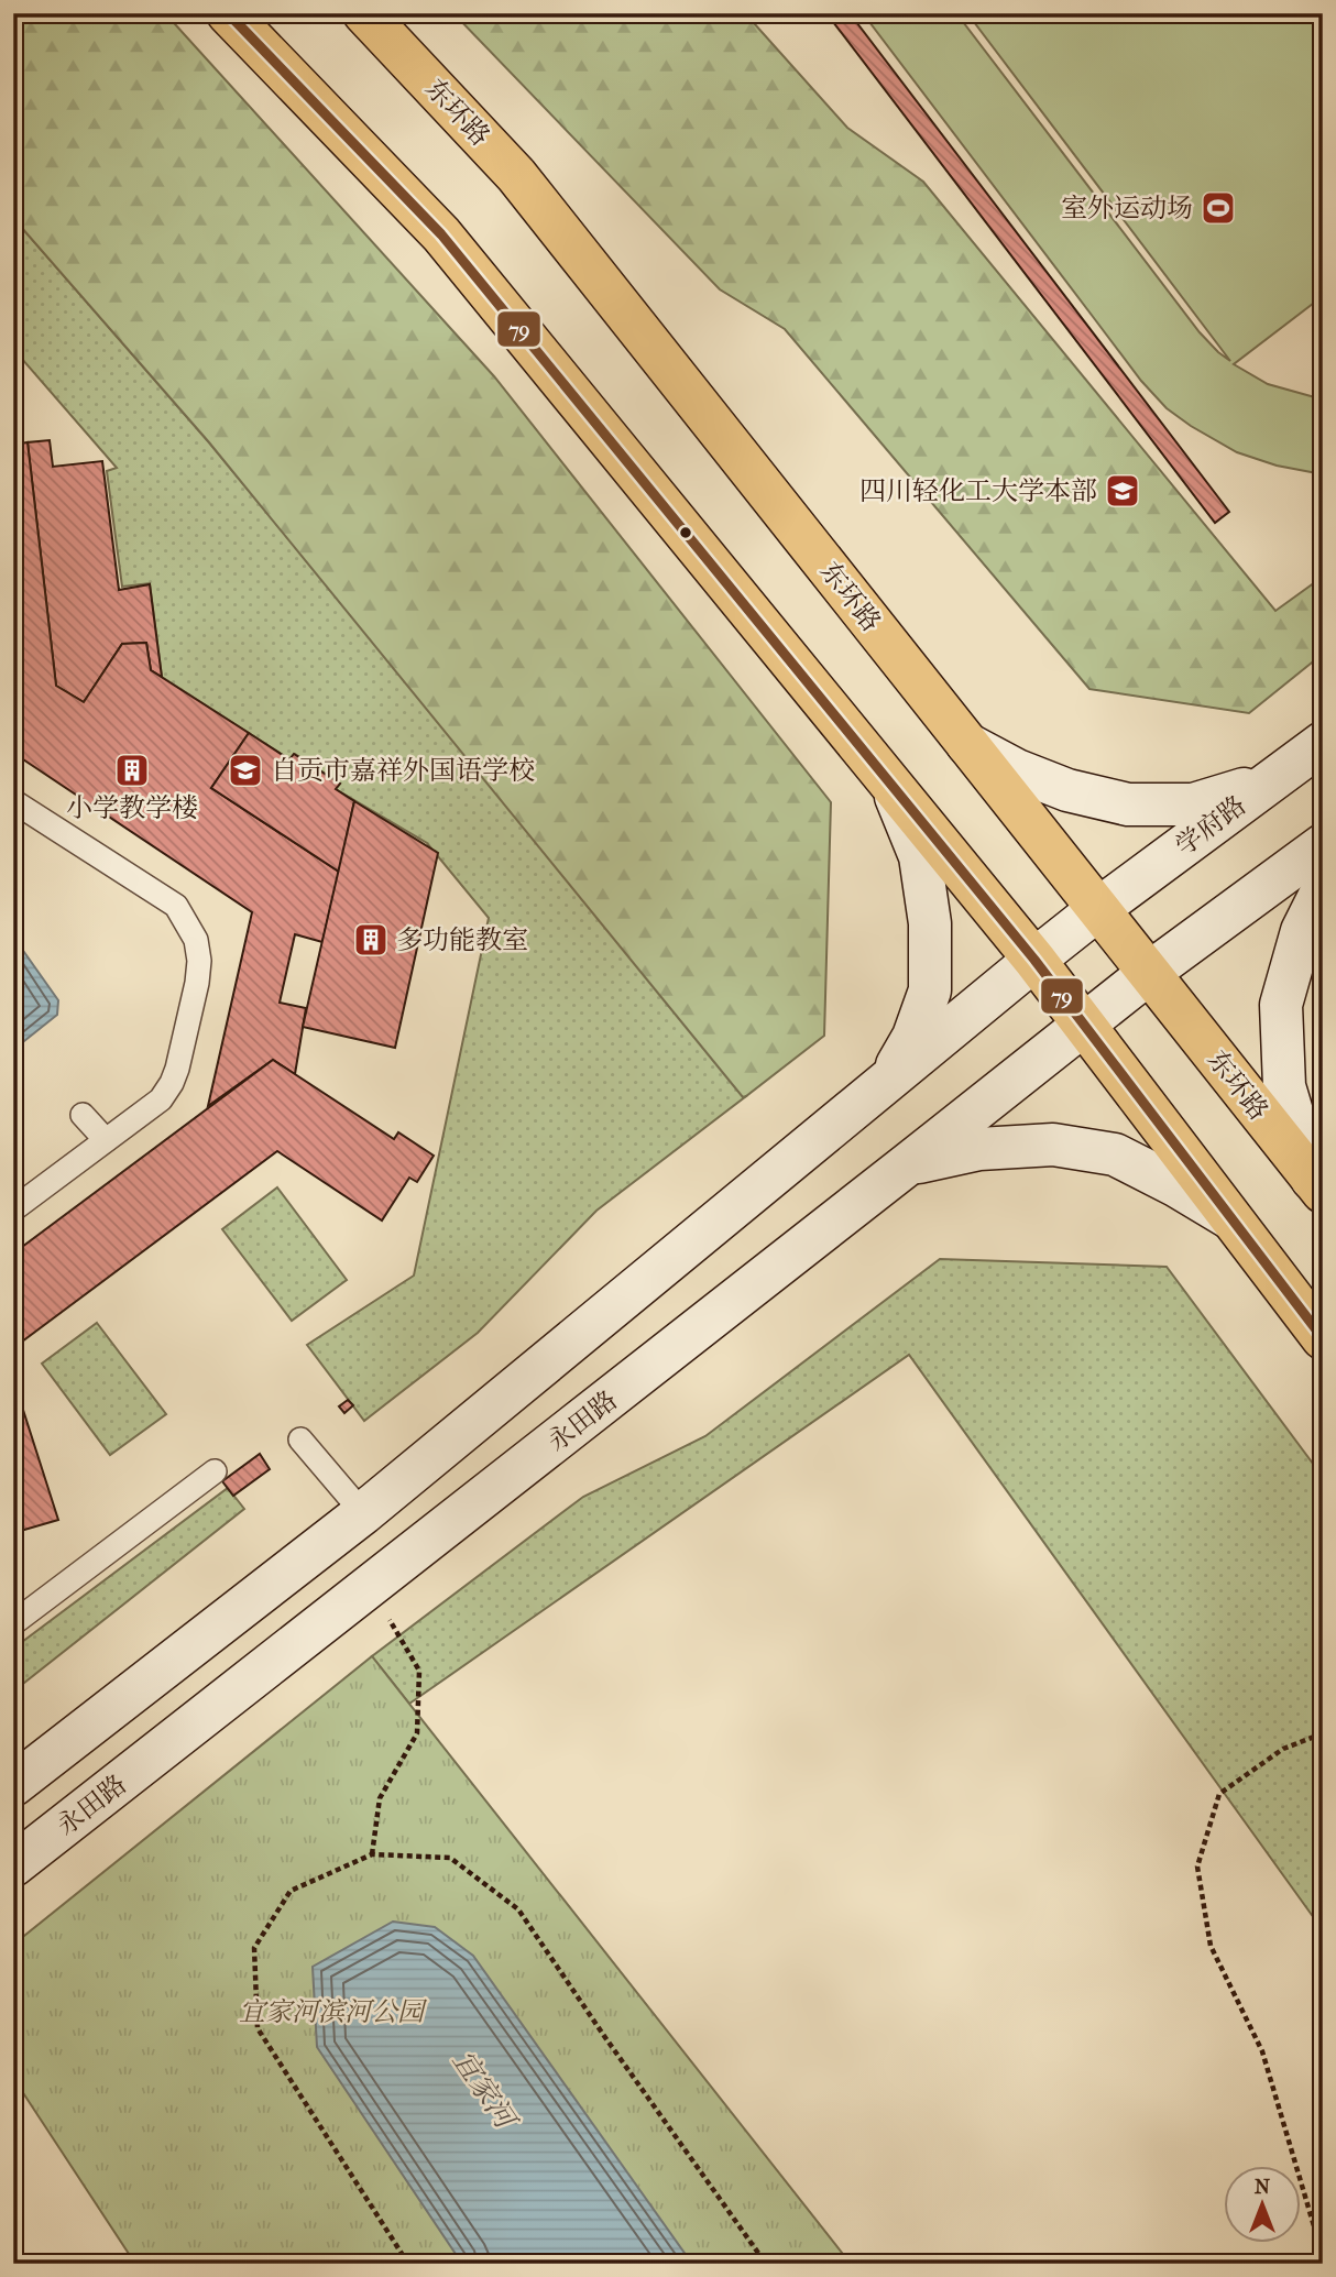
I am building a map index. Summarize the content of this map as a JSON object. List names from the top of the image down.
{
  "streets": {
    "highway": ["东环路"],
    "main road": ["学府路", "永田路"]
  },
  "crossings": [
    ["东环路", "学府路"],
    ["东环路", "永田路"]
  ],
  "water": ["宜家河"],
  "parks": ["宜家河滨河公园"],
  "places": {
    "sports": ["室外运动场"],
    "school or university": ["四川轻化工大学本部", "自贡市嘉祥外国语学校"],
    "building": ["小学教学楼", "多功能教室"]
  },
  "lines": ["transit line 79"],
  "north": "top"
}
